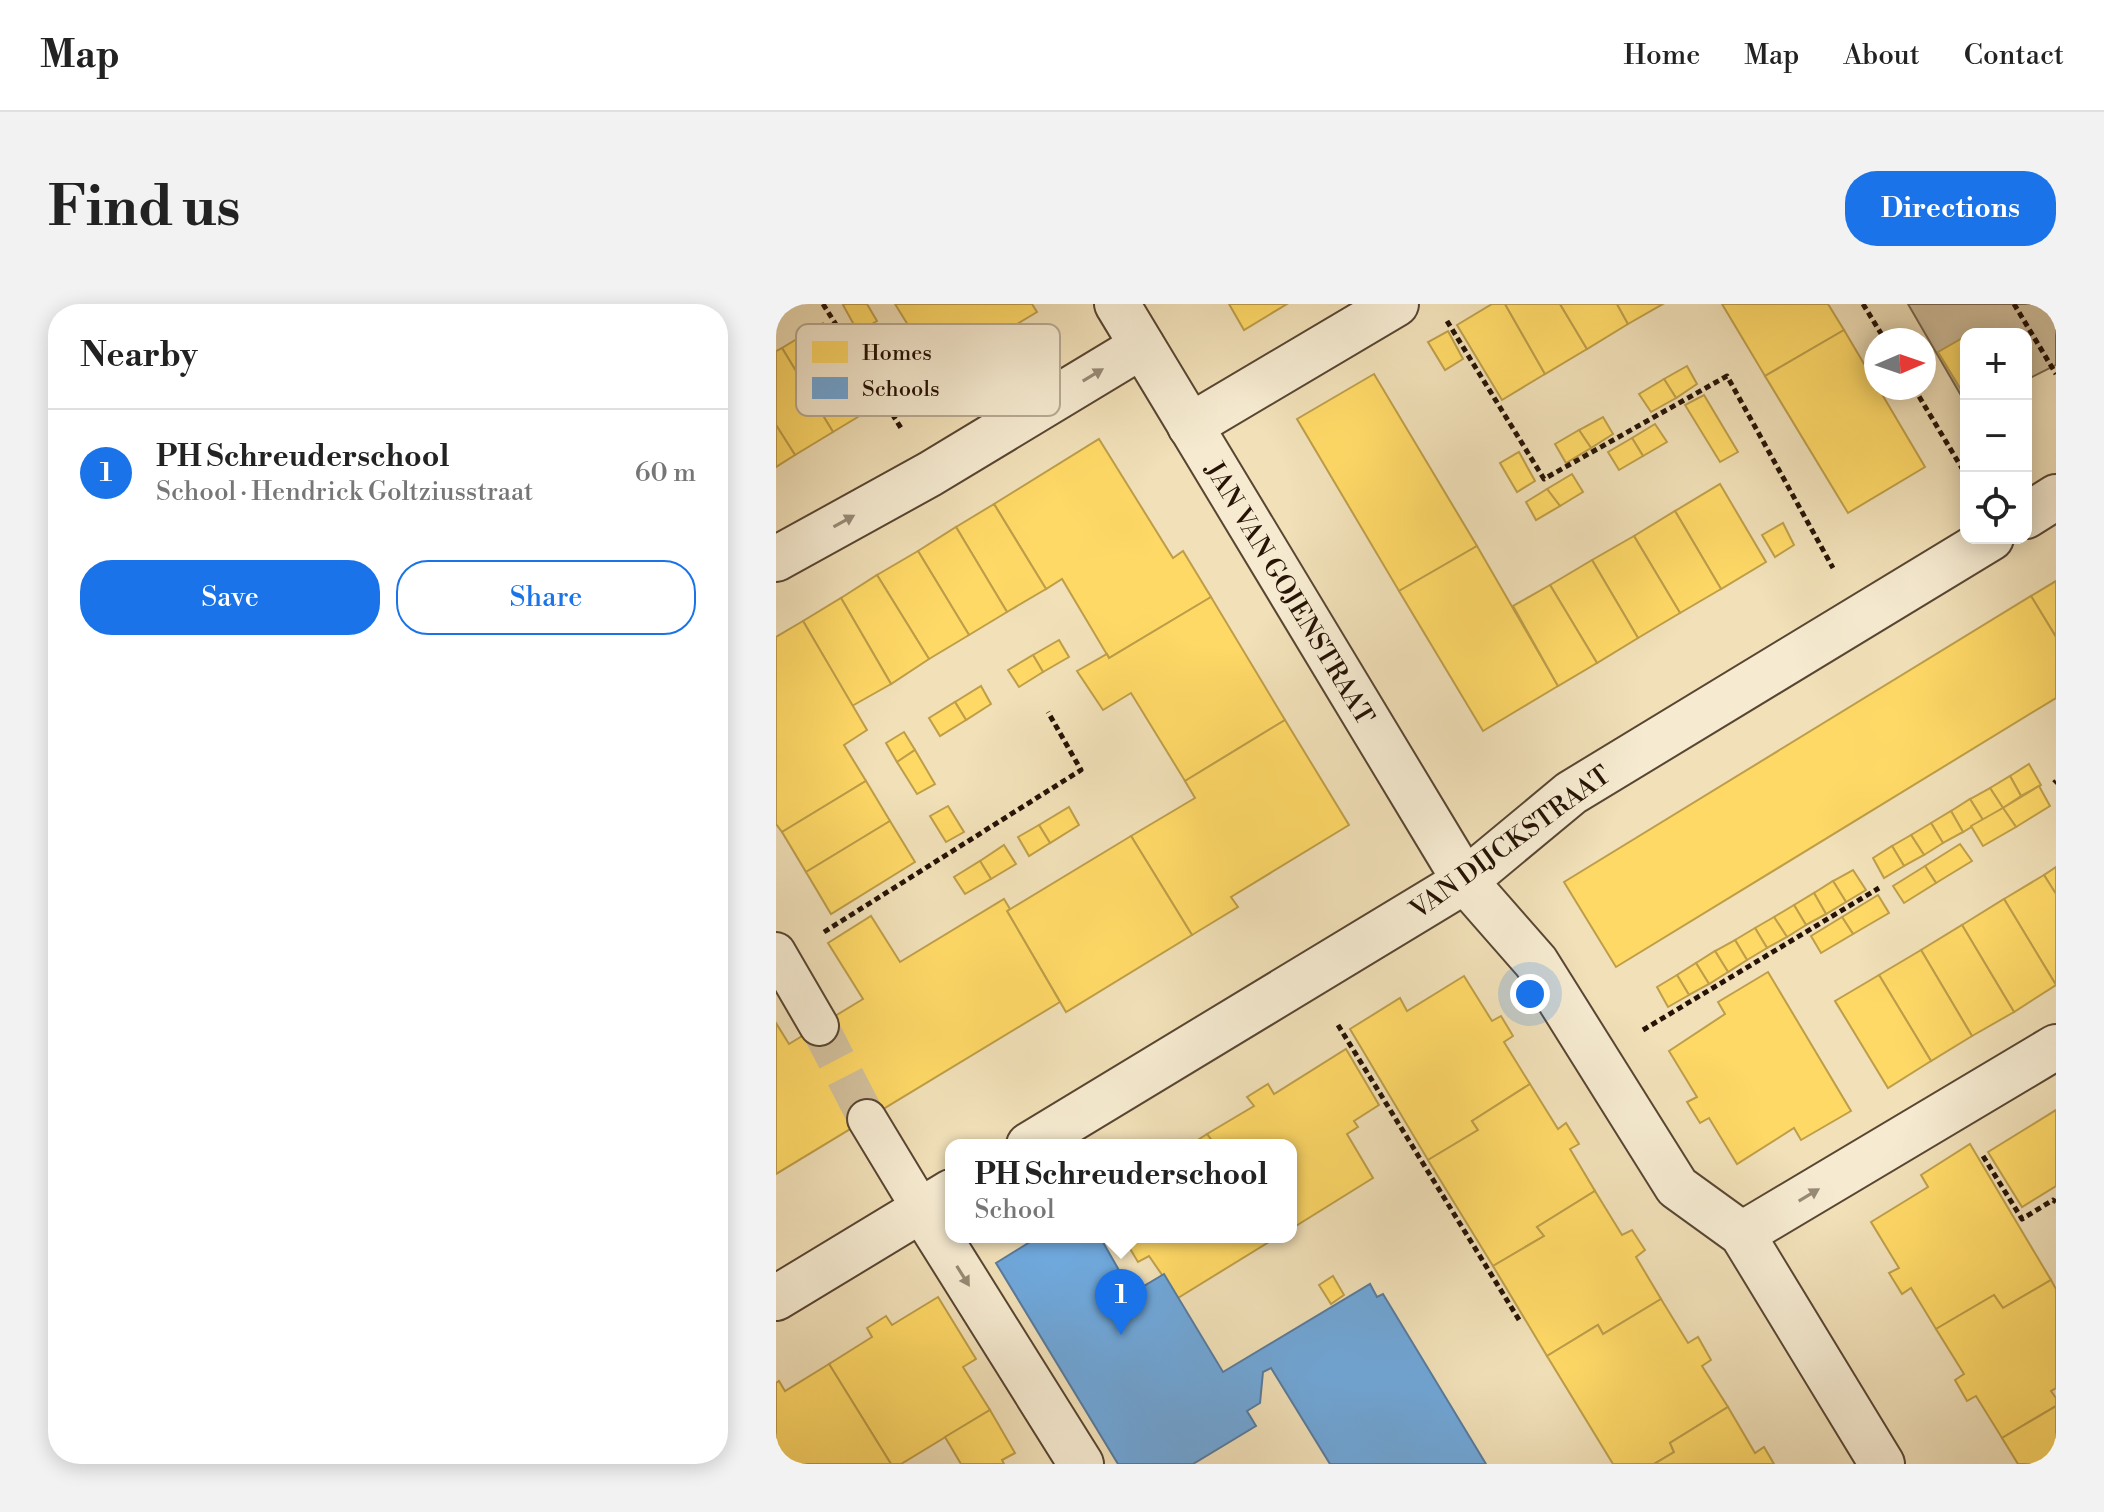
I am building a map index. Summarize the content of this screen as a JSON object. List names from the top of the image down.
{
  "streets": {
    "street": ["JAN VAN GOJENSTRAAT", "VAN DIJCKSTRAAT"]
  },
  "crossings": [
    ["JAN VAN GOJENSTRAAT", "VAN DIJCKSTRAAT"]
  ],
  "legend": ["Homes", "Schools"],
  "north": "right",
  "page": {
    "header": "Map",
    "nav": [
      "Home",
      "Map",
      "About",
      "Contact"
    ],
    "buttons": [
      "Directions",
      ["Save", "Share"]
    ],
    "title": "Find us",
    "heading": "Nearby",
    "map_buttons": ["+", "−"],
    "list": [
      {
        "mark": "1",
        "name": "PH Schreuderschool",
        "note": "School · Hendrick Goltziusstraat",
        "value": "60 m"
      }
    ],
    "popup": ["PH Schreuderschool", "School"],
    "pins": "1"
  }
}
